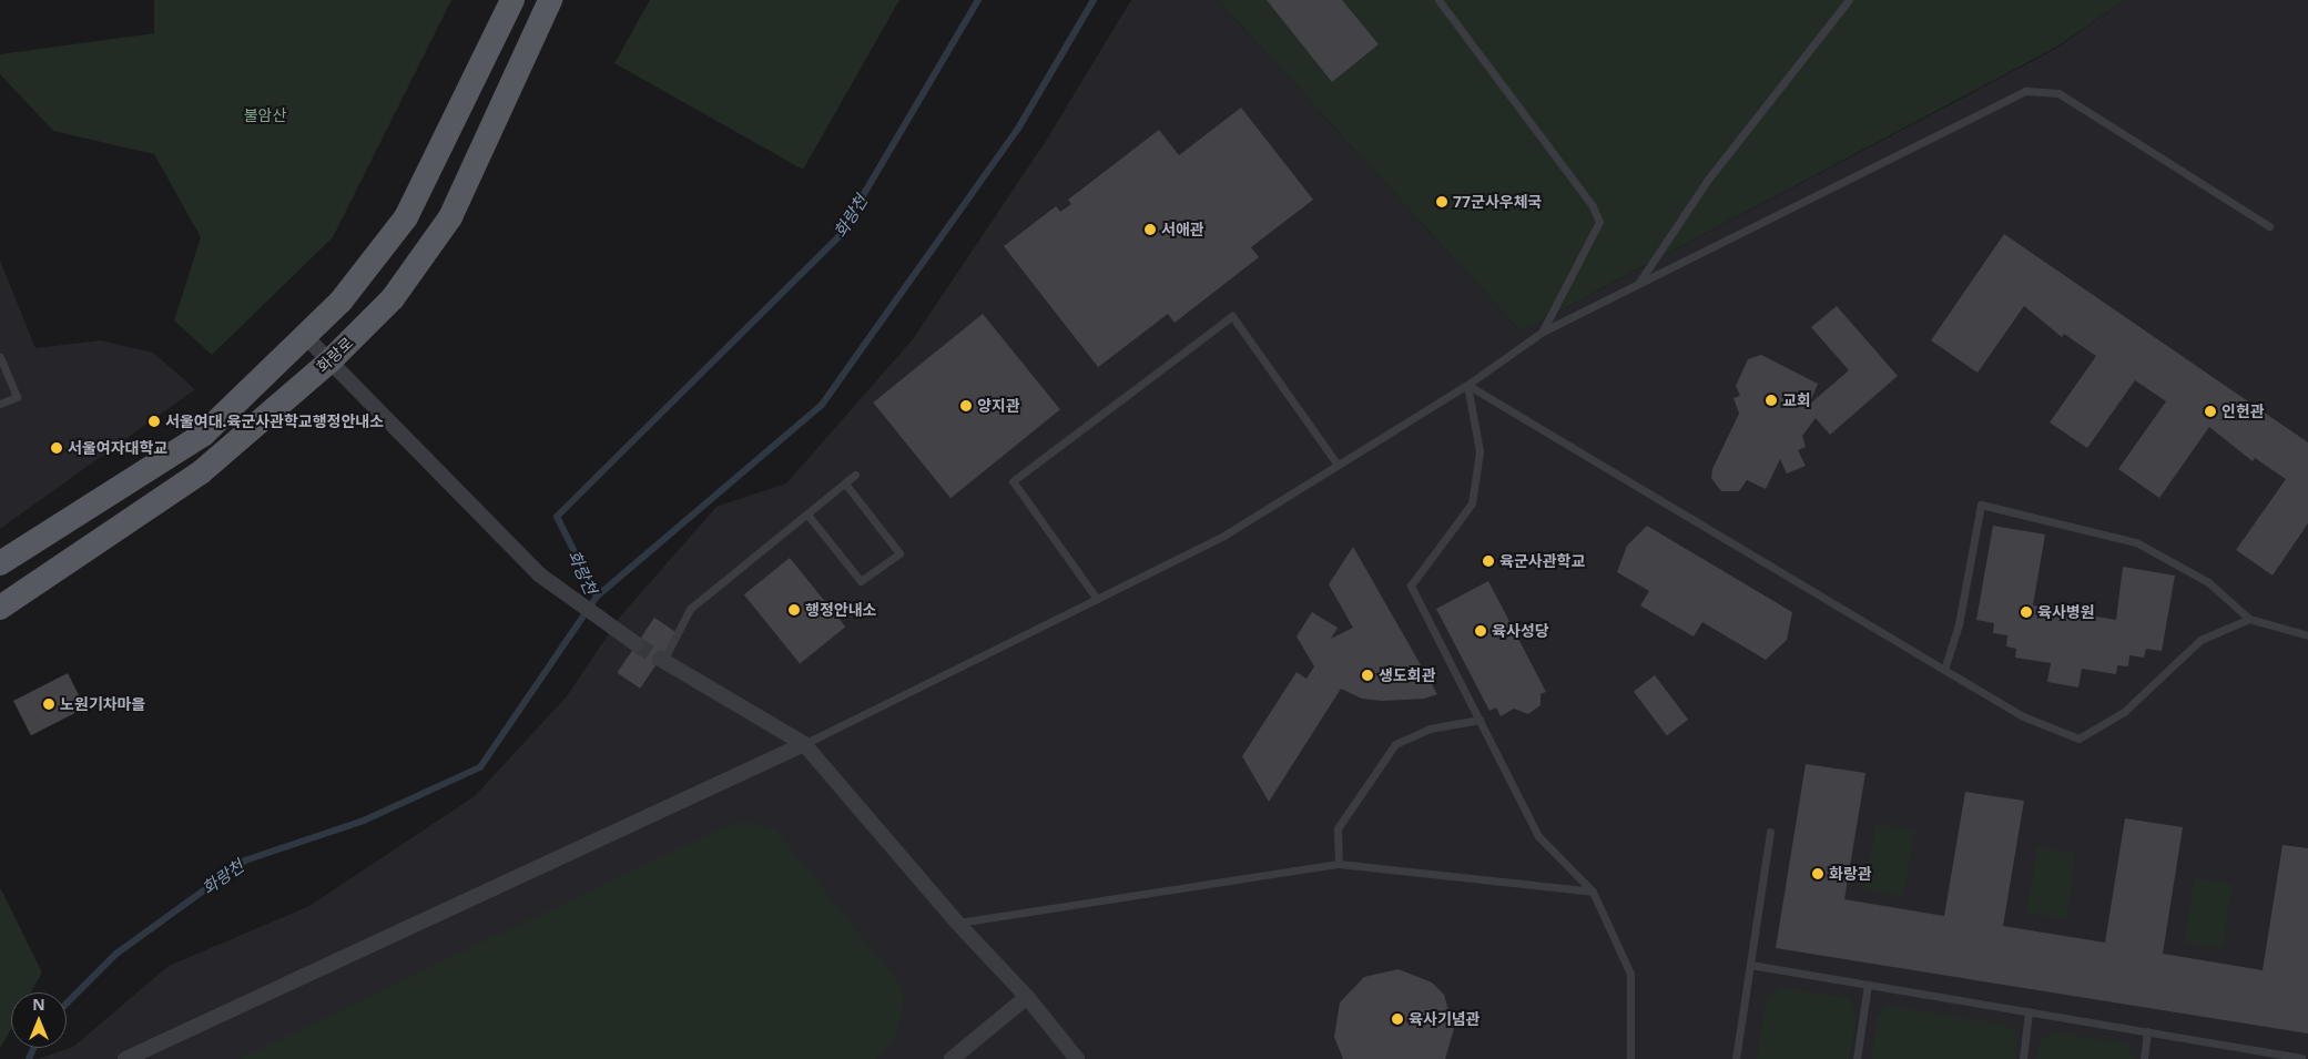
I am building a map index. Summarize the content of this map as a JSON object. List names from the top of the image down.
{
  "streets": {
    "main road": ["화랑로"]
  },
  "water": ["화랑천"],
  "parks": ["불암산"],
  "places": [
    "77군사우체국",
    "서애관",
    "교회",
    "양지관",
    "인헌관",
    "서울여대.육군사관학교행정안내소",
    "서울여자대학교",
    "육군사관학교",
    "행정안내소",
    "육사병원",
    "육사성당",
    "생도회관",
    "노원기차마을",
    "화랑관",
    "육사기념관"
  ],
  "north": "top"
}
